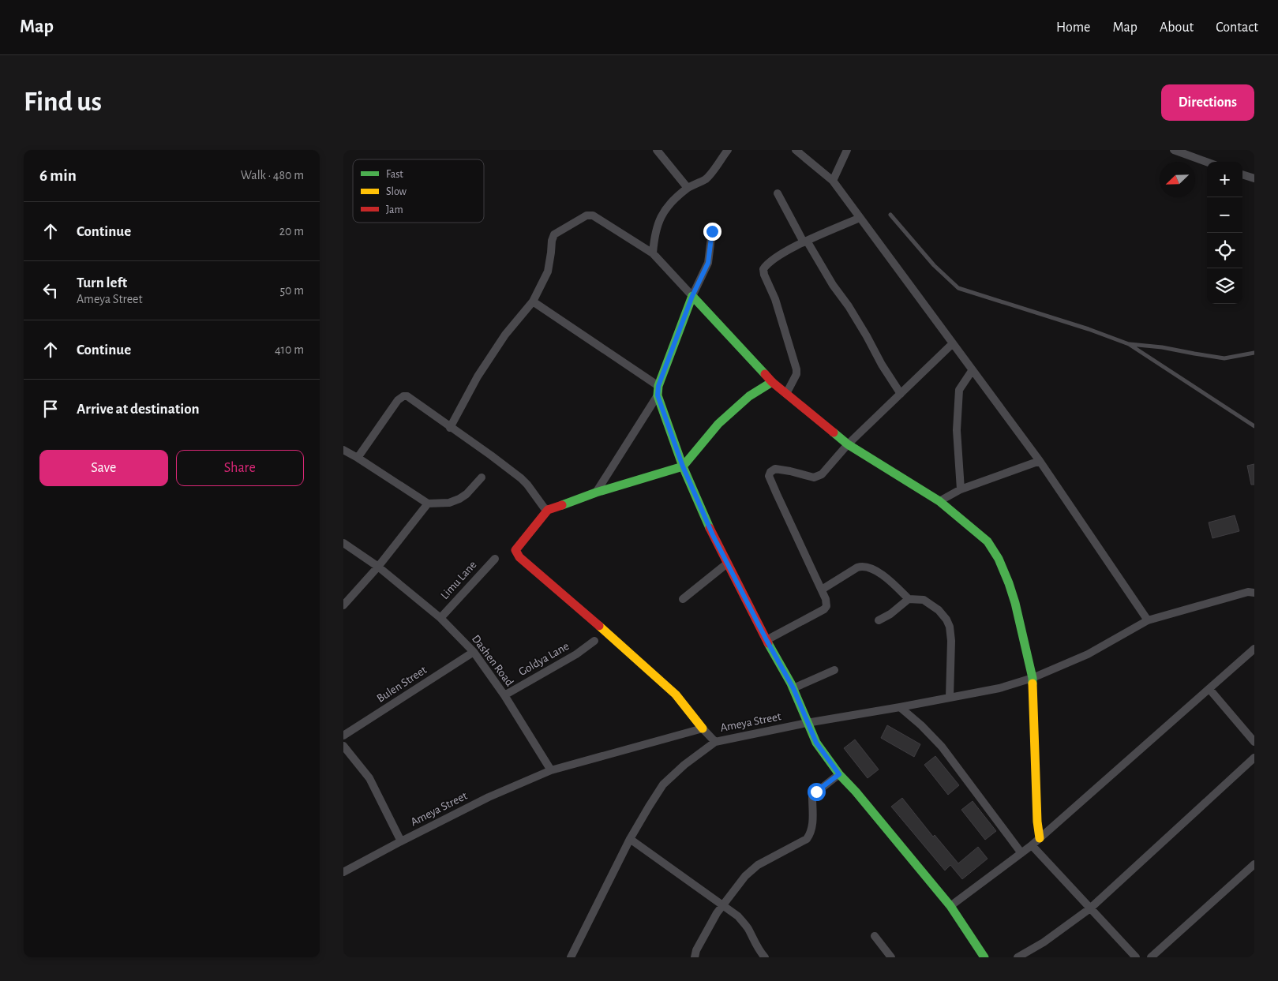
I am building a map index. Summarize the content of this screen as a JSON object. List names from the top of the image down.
{
  "streets": {
    "street": [
      "Limu Lane",
      "Goldya Lane",
      "Dashen Road",
      "Bulen Street",
      "Ameya Street"
    ]
  },
  "crossings": [
    ["Limu Lane", "Dashen Road"],
    ["Goldya Lane", "Dashen Road"],
    ["Dashen Road", "Bulen Street"],
    ["Dashen Road", "Ameya Street"]
  ],
  "legend": ["Fast", "Slow", "Jam"],
  "north": "bottom left",
  "page": {
    "header": "Map",
    "nav": [
      "Home",
      "Map",
      "About",
      "Contact"
    ],
    "buttons": [
      "Directions",
      ["Save", "Share"]
    ],
    "title": "Find us",
    "heading": ["6 min", "Walk · 480 m"],
    "map_buttons": ["+", "−"],
    "list": [
      ["Continue", "20 m"],
      ["Turn left", "Ameya Street", "50 m"],
      ["Continue", "410 m"],
      "Arrive at destination"
    ]
  }
}
